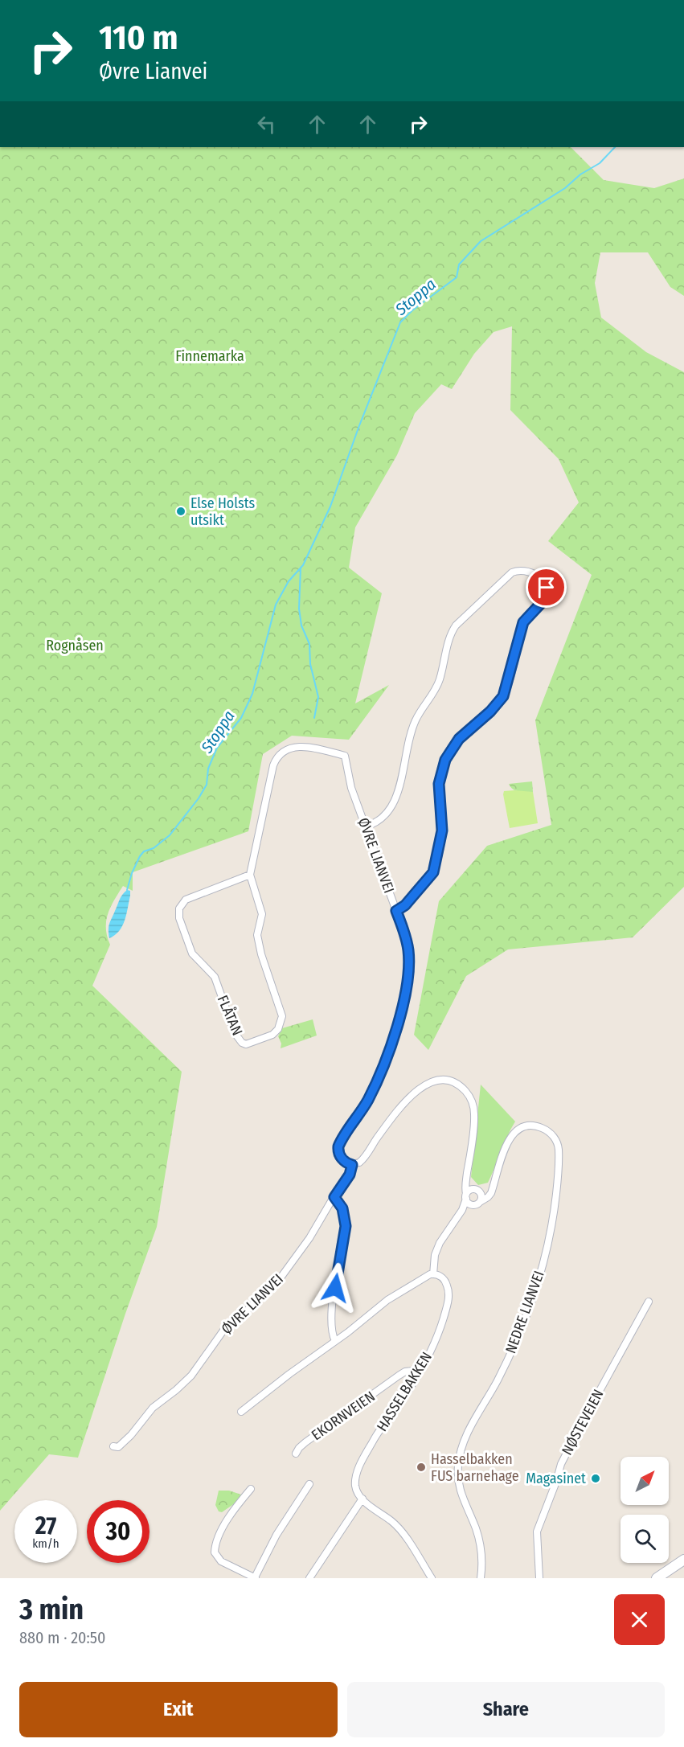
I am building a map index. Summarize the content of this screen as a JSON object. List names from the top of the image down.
{
  "streets": {
    "street": [
      "ØVRE LIANVEI",
      "FLÅTAN",
      "NEDRE LIANVEI",
      "HASSELBAKKEN",
      "EKORNVEIEN",
      "NØSTEVEIEN"
    ]
  },
  "crossings": [
    ["ØVRE LIANVEI", "FLÅTAN"],
    ["HASSELBAKKEN", "EKORNVEIEN"]
  ],
  "water": ["Stoppa"],
  "parks": ["Finnemarka", "Rognåsen"],
  "places": ["Else Holsts utsikt", "Hasselbakken FUS barnehage", "Magasinet"],
  "north": "top right",
  "page": {
    "turn": ["110 m", "Øvre Lianvei"],
    "speed": "27 km/h",
    "limit": "30",
    "heading": ["3 min", "880 m · 20:50"],
    "buttons": ["Exit", "Share"]
  }
}
